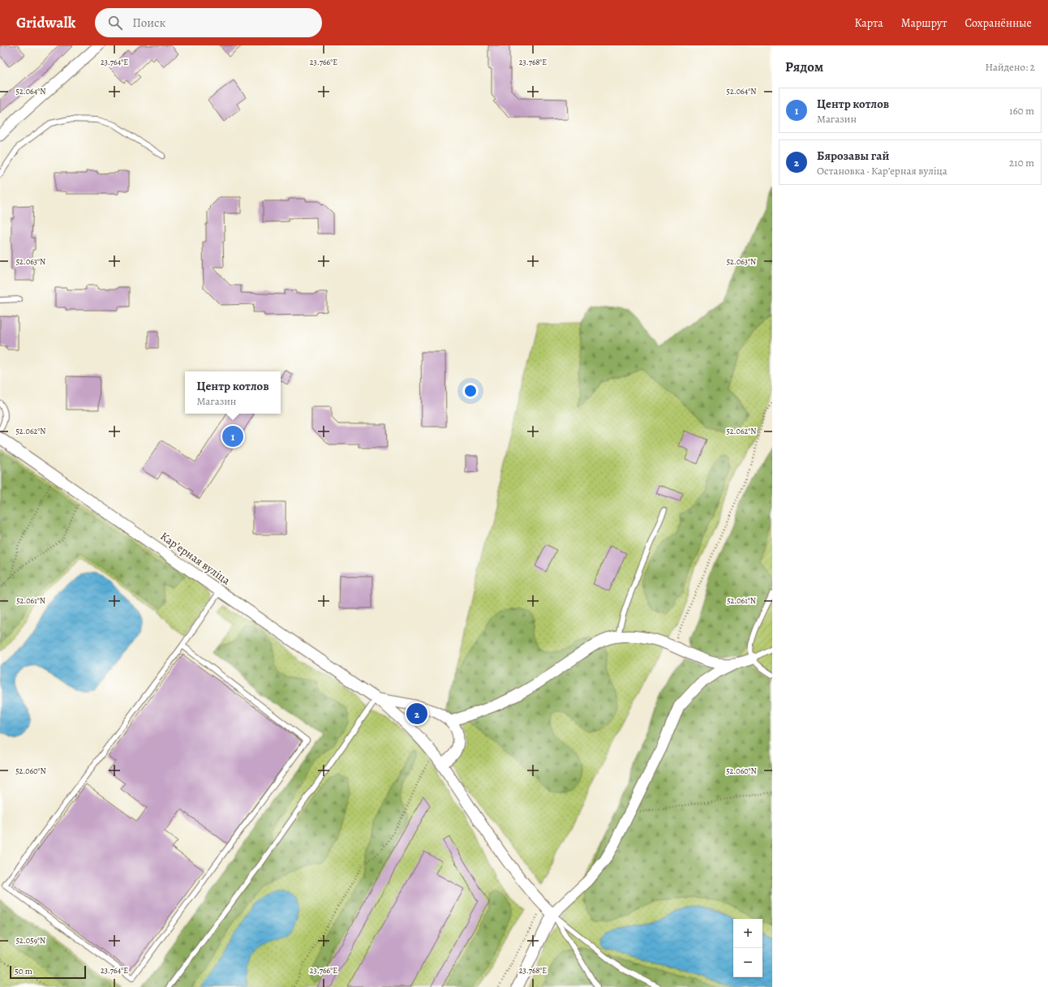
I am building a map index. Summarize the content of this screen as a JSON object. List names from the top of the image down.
{
  "streets": {
    "street": ["Карʼерная вуліца"]
  },
  "scale_bar": "50 m",
  "page": {
    "header": "Gridwalk",
    "search": "Поиск",
    "nav": ["Карта", "Маршрут", "Сохранённые"],
    "heading": ["Рядом", "Найдено: 2"],
    "list": [
      {
        "mark": "1",
        "name": "Центр котлов",
        "note": "Магазин",
        "value": "160 m"
      },
      {
        "mark": "2",
        "name": "Бярозавы гай",
        "note": "Остановка · Карʼерная вуліца",
        "value": "210 m"
      }
    ],
    "popup": ["Центр котлов", "Магазин"],
    "pins": ["1", "2"],
    "map_buttons": ["+", "−"],
    "scale": "50 m"
  },
  "coordinates": [
    "23.764°E",
    "23.766°E",
    "23.768°E",
    "52.064°N",
    "52.063°N",
    "52.062°N",
    "52.061°N",
    "52.060°N",
    "52.059°N"
  ]
}
